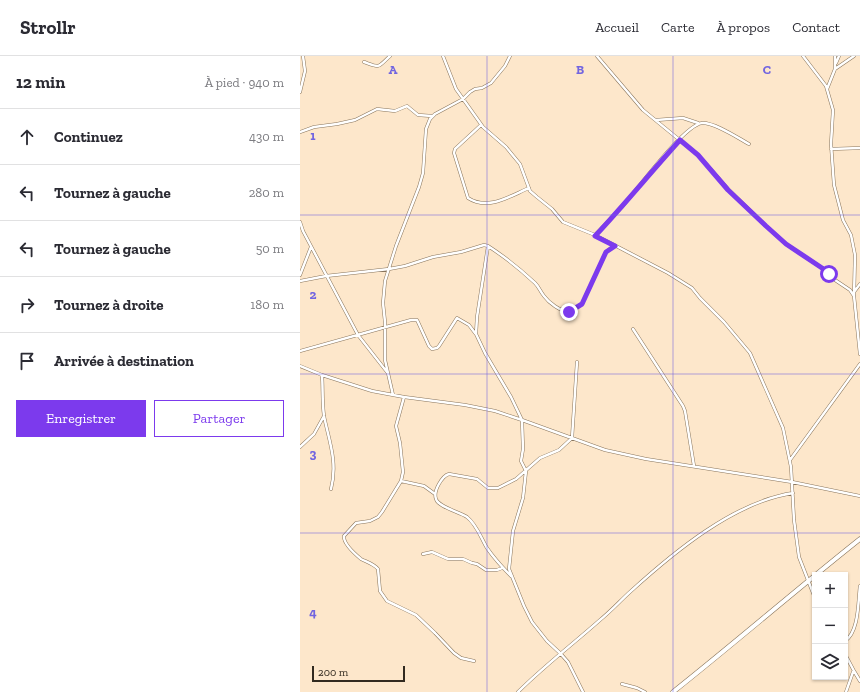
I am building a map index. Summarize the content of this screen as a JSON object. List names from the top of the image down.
{
  "scale_bar": "200 m",
  "page": {
    "header": "Strollr",
    "nav": [
      "Accueil",
      "Carte",
      "À propos",
      "Contact"
    ],
    "heading": ["12 min", "À pied · 940 m"],
    "list": [
      ["Continuez", "430 m"],
      ["Tournez à gauche", "280 m"],
      ["Tournez à gauche", "50 m"],
      ["Tournez à droite", "180 m"],
      "Arrivée à destination"
    ],
    "buttons": ["Enregistrer", "Partager"],
    "map_buttons": ["+", "−"],
    "scale": "200 m"
  },
  "grid": {
    "columns": ["A", "B", "C"],
    "rows": [
      "1",
      "2",
      "3",
      "4"
    ]
  }
}
